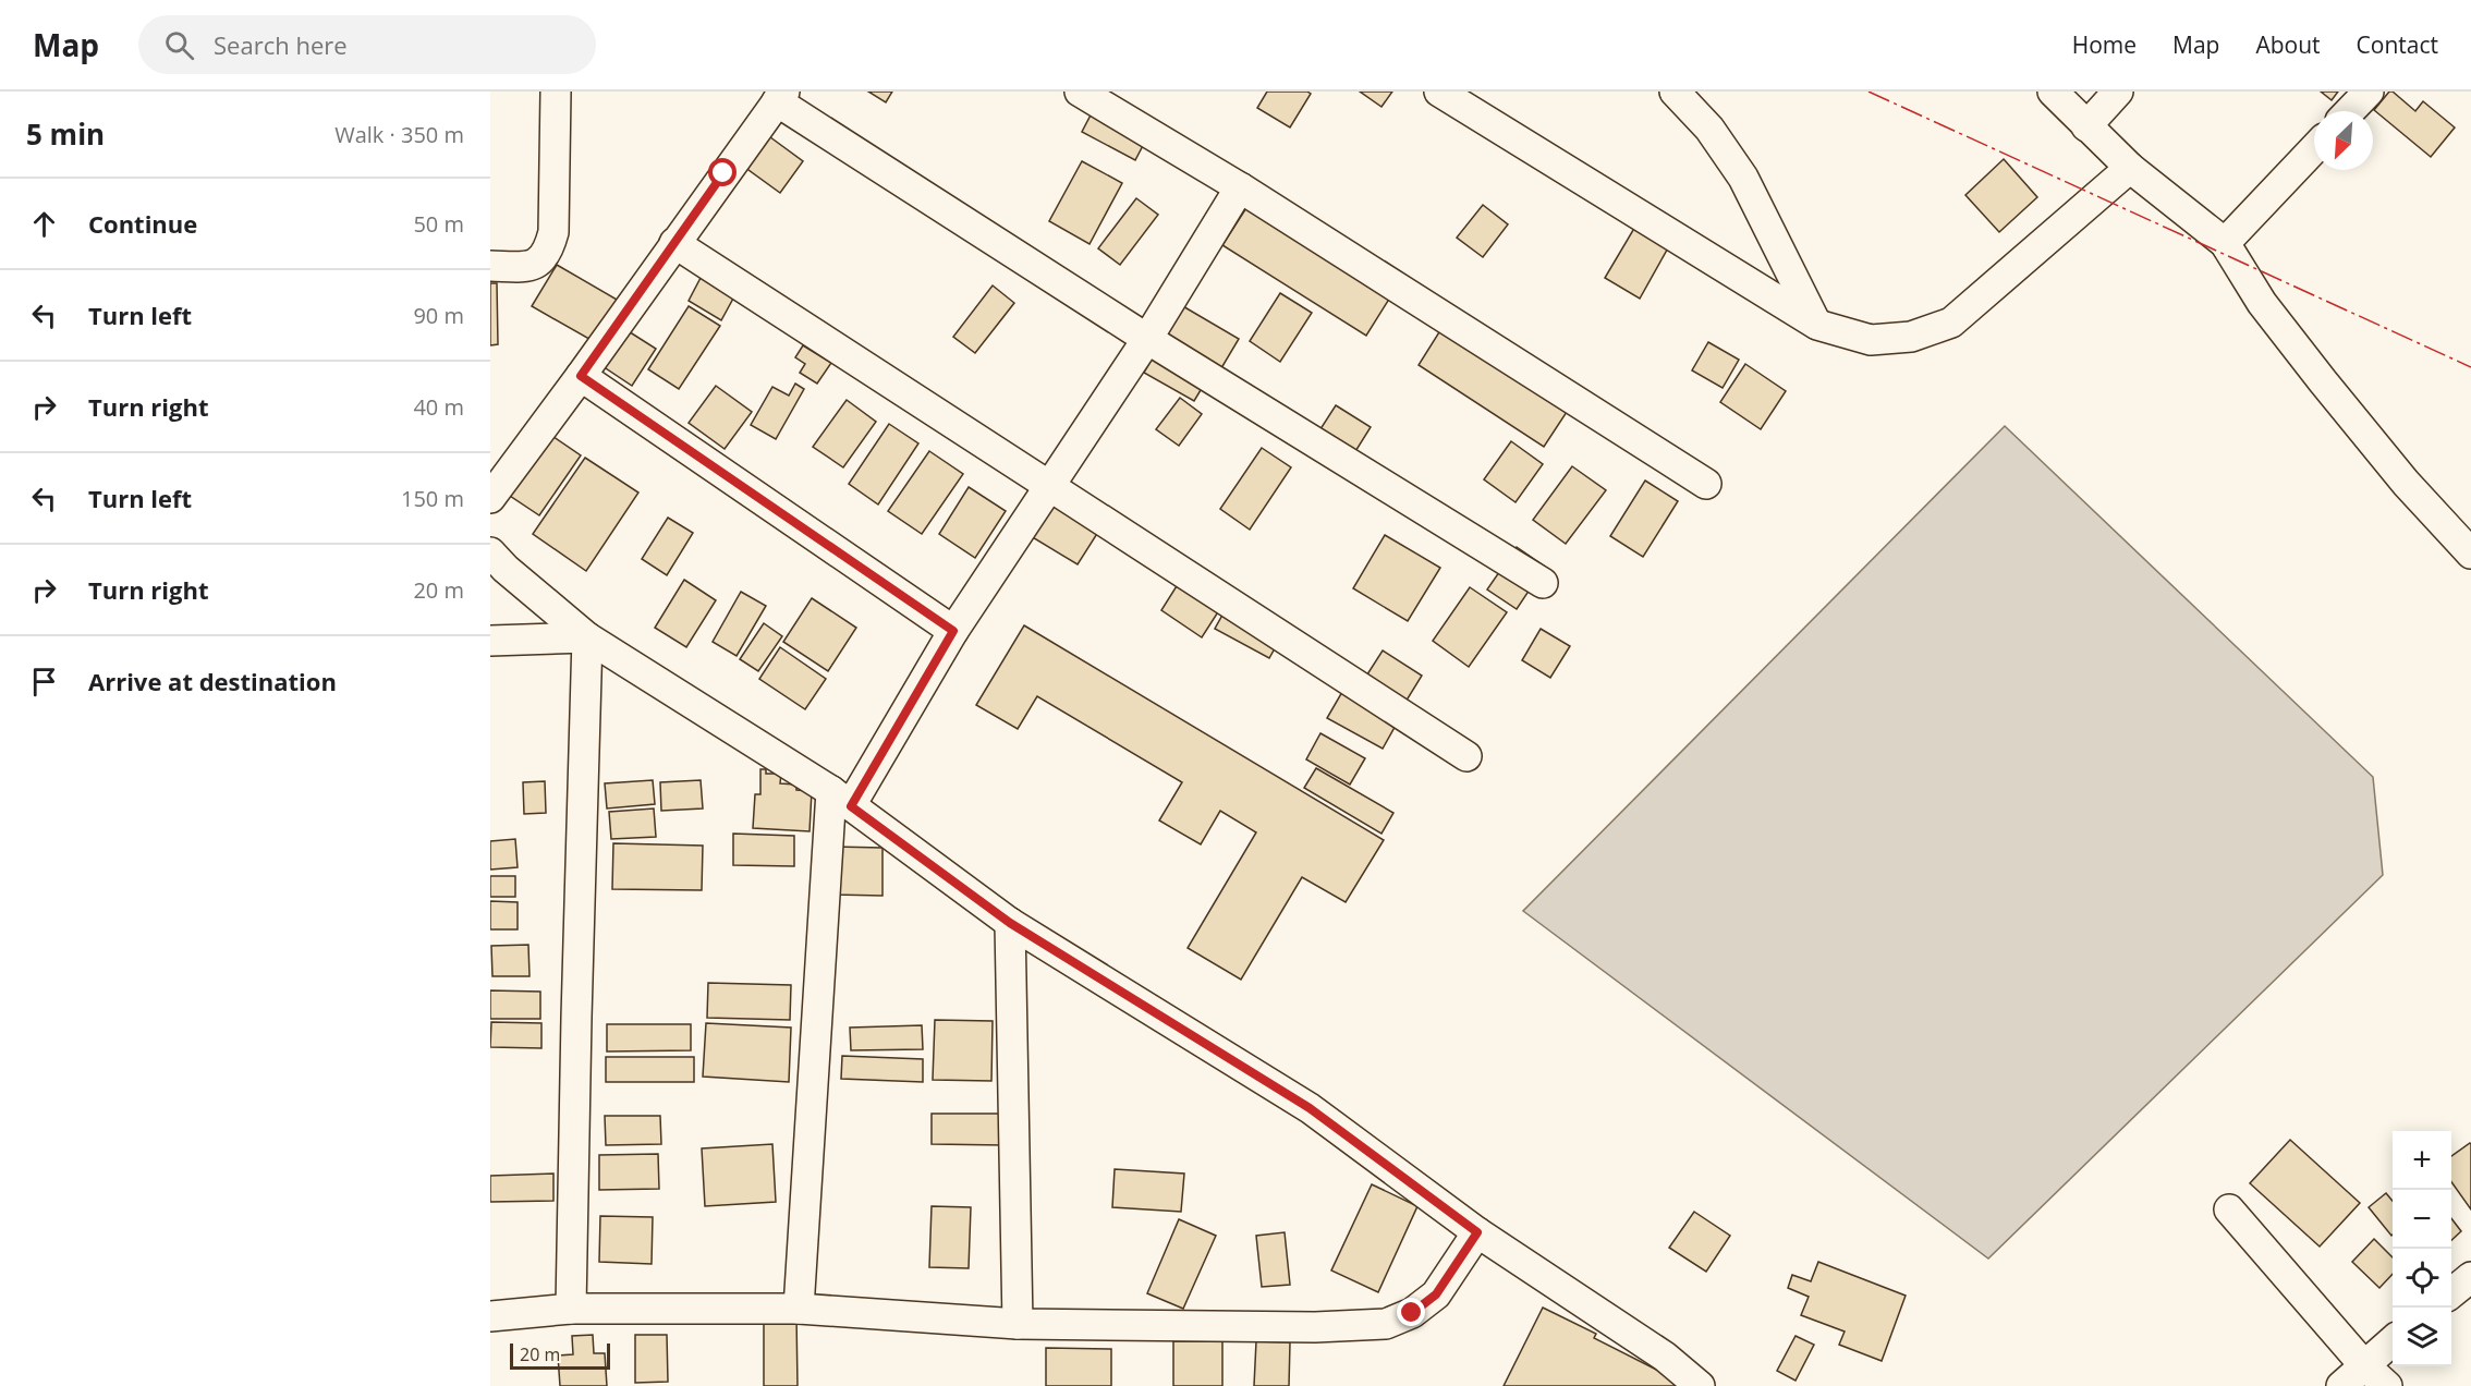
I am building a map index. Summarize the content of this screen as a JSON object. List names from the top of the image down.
{
  "scale_bar": "20 m",
  "north": "bottom left",
  "page": {
    "header": "Map",
    "search": "Search here",
    "nav": [
      "Home",
      "Map",
      "About",
      "Contact"
    ],
    "heading": ["5 min", "Walk · 350 m"],
    "list": [
      ["Continue", "50 m"],
      ["Turn left", "90 m"],
      ["Turn right", "40 m"],
      ["Turn left", "150 m"],
      ["Turn right", "20 m"],
      "Arrive at destination"
    ],
    "map_buttons": ["+", "−"],
    "scale": "20 m"
  }
}
